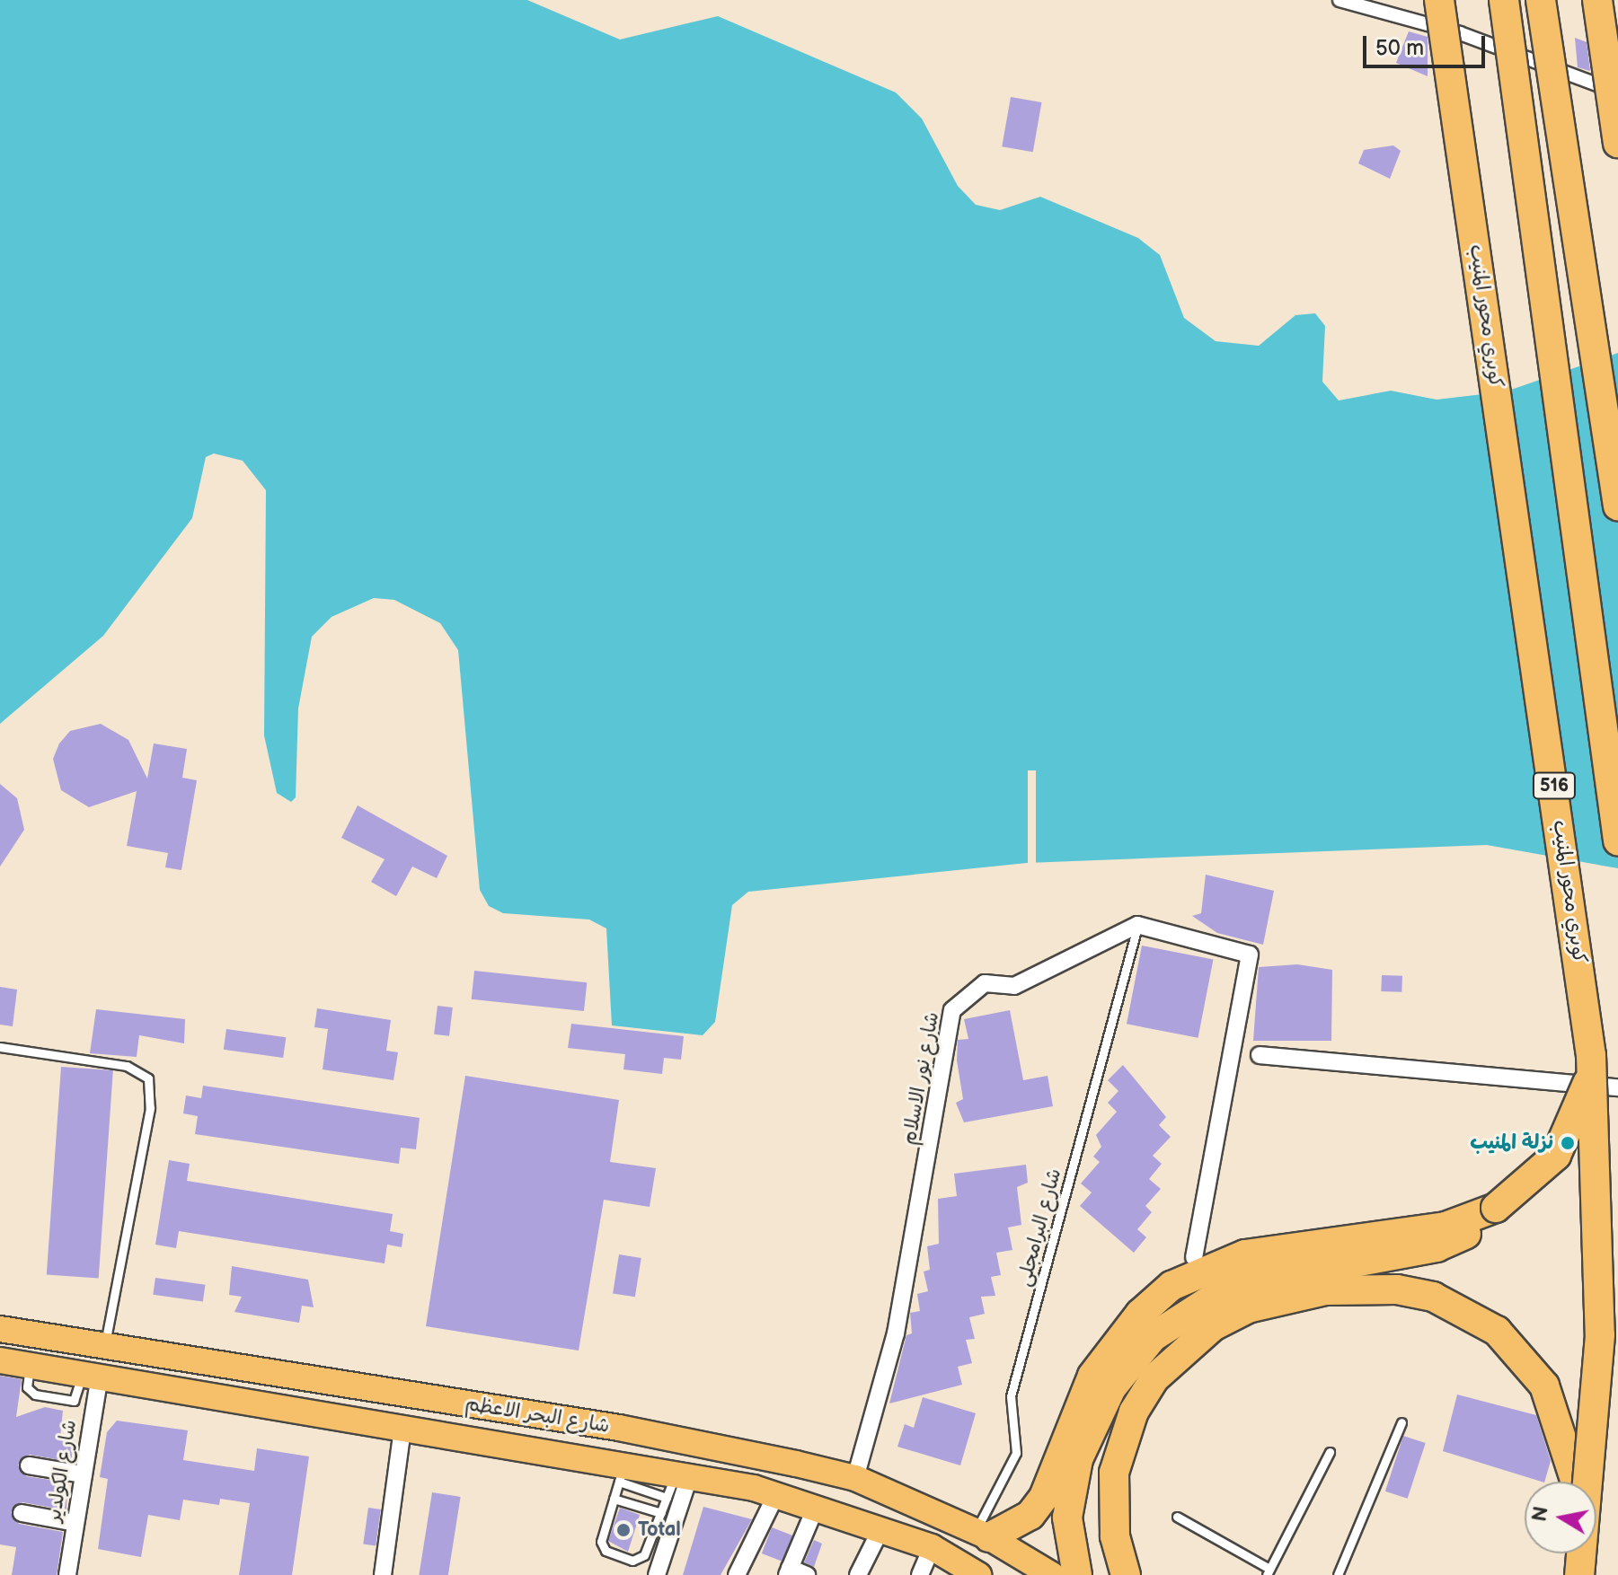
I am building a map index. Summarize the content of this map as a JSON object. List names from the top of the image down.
{
  "streets": {
    "highway": ["كوبري محور المنيب", "516"],
    "main road": ["شارع البحر الاعظم"],
    "street": ["شارع نور الاسلام", "شارع الكولدير"],
    "lane": ["شارع البرامجلى"]
  },
  "crossings": [
    ["شارع نور الاسلام", "شارع البرامجلى"],
    ["شارع نور الاسلام", "شارع البحر الاعظم"],
    ["شارع البرامجلى", "شارع البحر الاعظم"],
    ["شارع البحر الاعظم", "شارع الكولدير"]
  ],
  "places": ["نزلة المنيب", "Total"],
  "scale_bar": "50 m",
  "north": "left"
}
